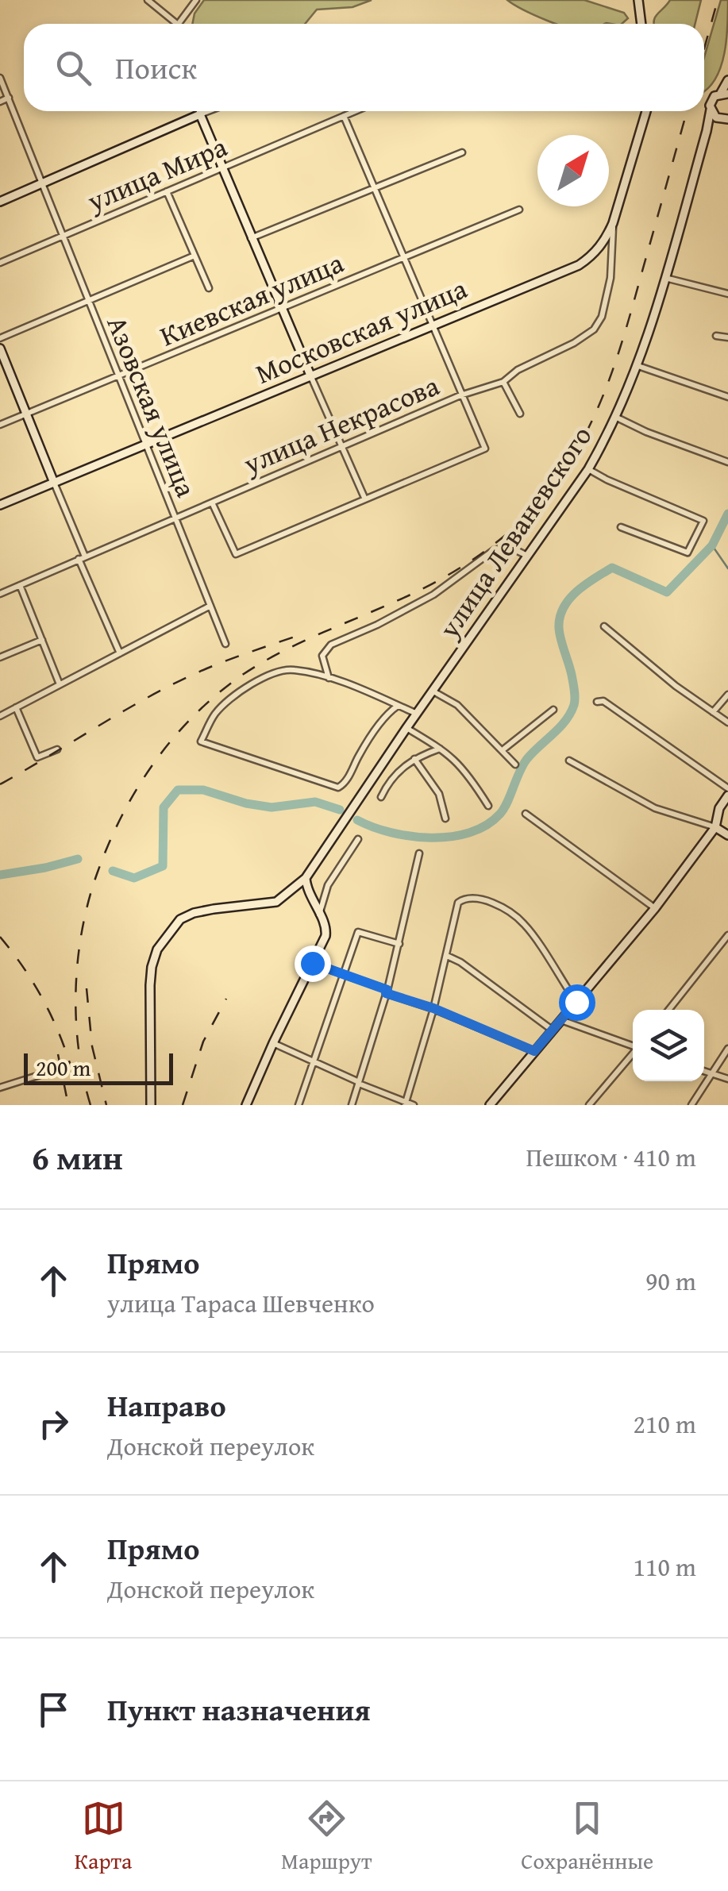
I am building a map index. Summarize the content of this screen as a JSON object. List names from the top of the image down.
{
  "streets": {
    "street": [
      "улица Мира",
      "Киевская улица",
      "Московская улица",
      "Азовская улица",
      "улица Некрасова",
      "улица Леваневского"
    ]
  },
  "crossings": [
    ["улица Мира", "Азовская улица"],
    ["Киевская улица", "Азовская улица"],
    ["Московская улица", "Азовская улица"],
    ["Московская улица", "улица Некрасова"],
    ["Азовская улица", "улица Некрасова"]
  ],
  "scale_bar": "200 m",
  "north": "top right",
  "page": {
    "search": "Поиск",
    "scale": "200 m",
    "heading": ["6 мин", "Пешком · 410 m"],
    "list": [
      ["Прямо", "улица Тараса Шевченко", "90 m"],
      ["Направо", "Донской переулок", "210 m"],
      ["Прямо", "Донской переулок", "110 m"],
      "Пункт назначения"
    ],
    "nav": ["Карта", "Маршрут", "Сохранённые"]
  }
}
